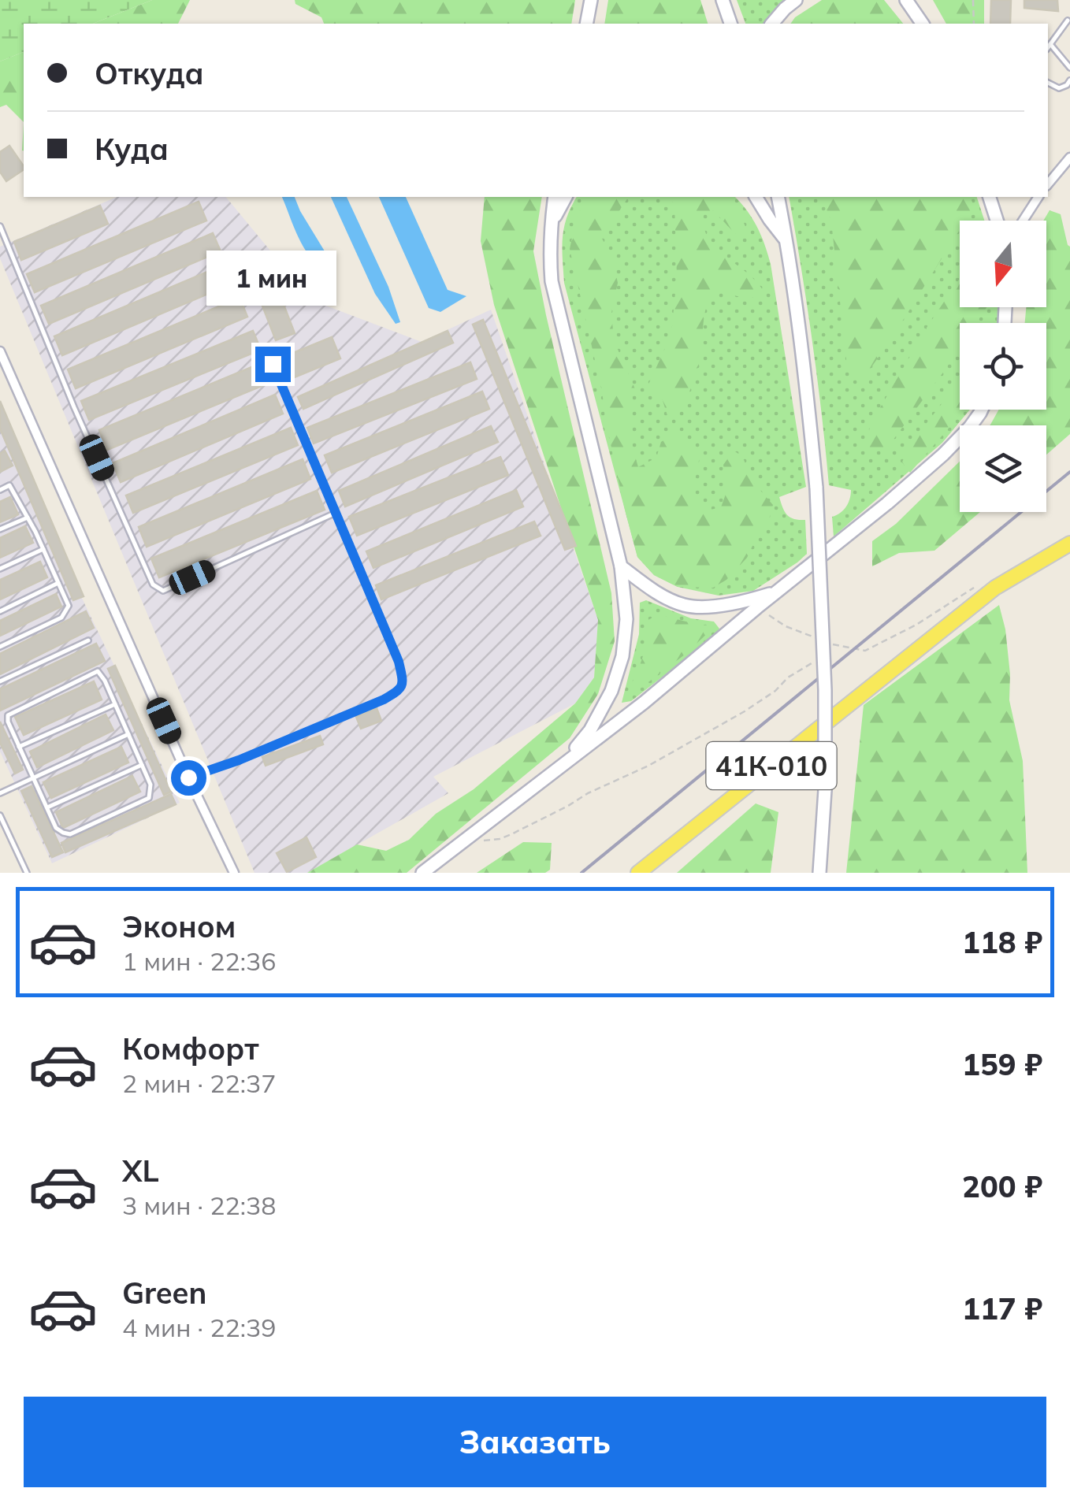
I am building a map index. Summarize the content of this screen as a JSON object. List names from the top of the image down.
{
  "streets": {
    "main road": ["41К-010"]
  },
  "north": "bottom",
  "page": {
    "banner": ["Откуда", "Куда"],
    "bubble": "1 мин",
    "list": [
      {
        "name": "Эконом",
        "note": "1 мин · 22:36",
        "value": "118 ₽"
      },
      {
        "name": "Комфорт",
        "note": "2 мин · 22:37",
        "value": "159 ₽"
      },
      {
        "name": "XL",
        "note": "3 мин · 22:38",
        "value": "200 ₽"
      },
      {
        "name": "Green",
        "note": "4 мин · 22:39",
        "value": "117 ₽"
      }
    ],
    "buttons": "Заказать"
  }
}
